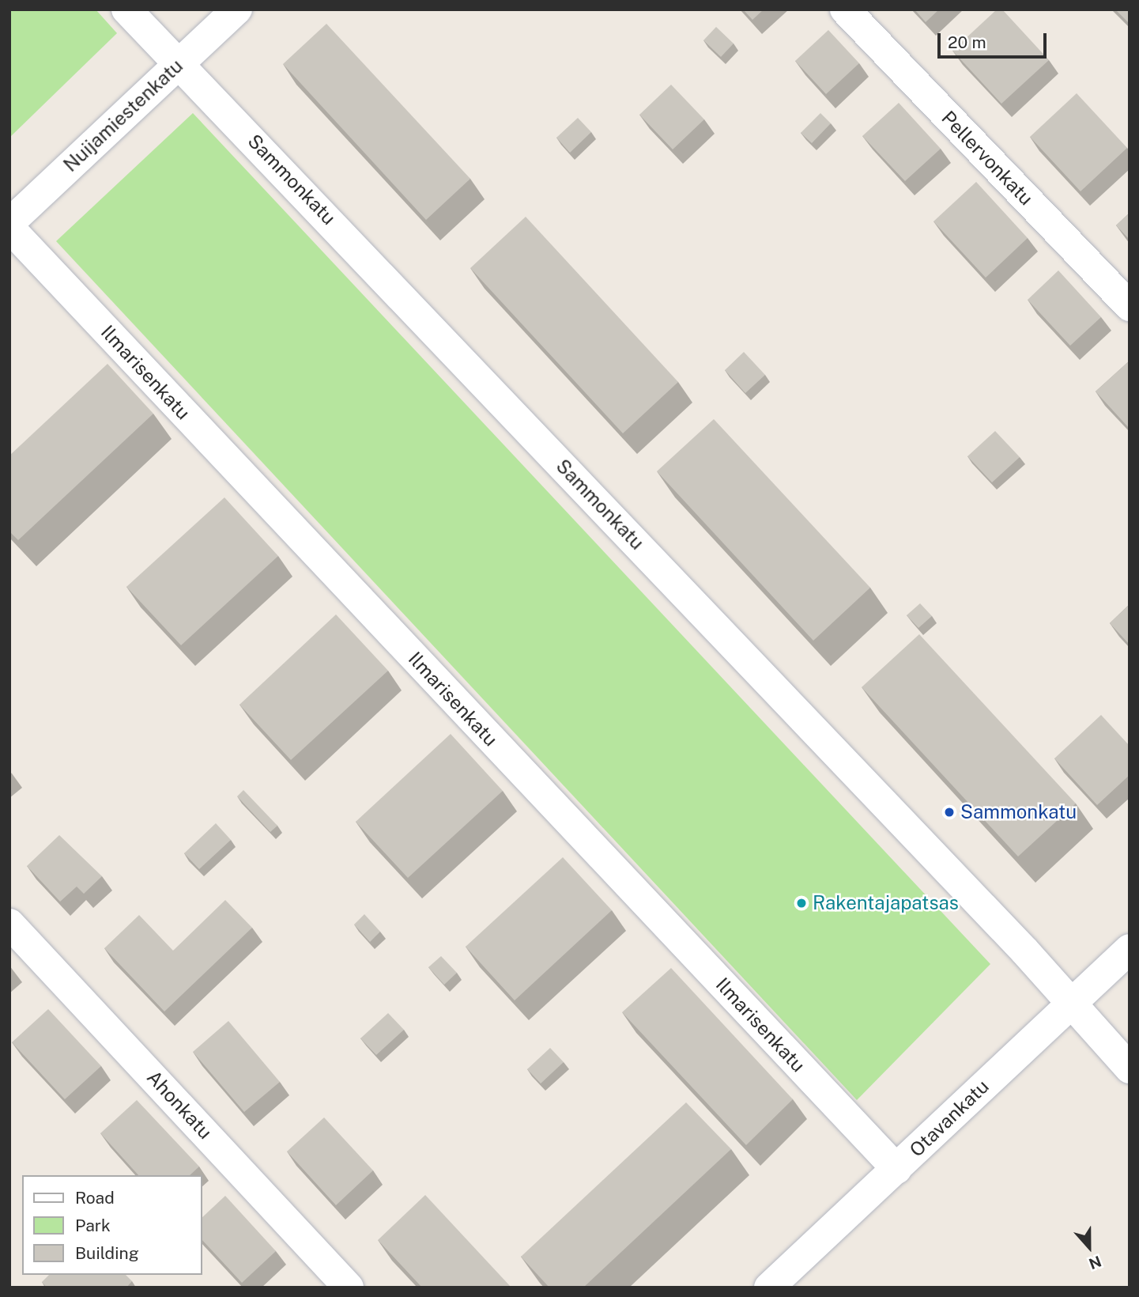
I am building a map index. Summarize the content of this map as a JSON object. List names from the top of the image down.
{
  "streets": {
    "street": [
      "Nuijamiestenkatu",
      "Pellervonkatu",
      "Sammonkatu",
      "Ilmarisenkatu",
      "Ahonkatu",
      "Otavankatu"
    ]
  },
  "crossings": [
    ["Nuijamiestenkatu", "Sammonkatu"],
    ["Sammonkatu", "Otavankatu"],
    ["Ilmarisenkatu", "Otavankatu"]
  ],
  "places": ["Sammonkatu", "Rakentajapatsas"],
  "legend": ["Road", "Park", "Building"],
  "scale_bar": "20 m",
  "north": "bottom"
}
